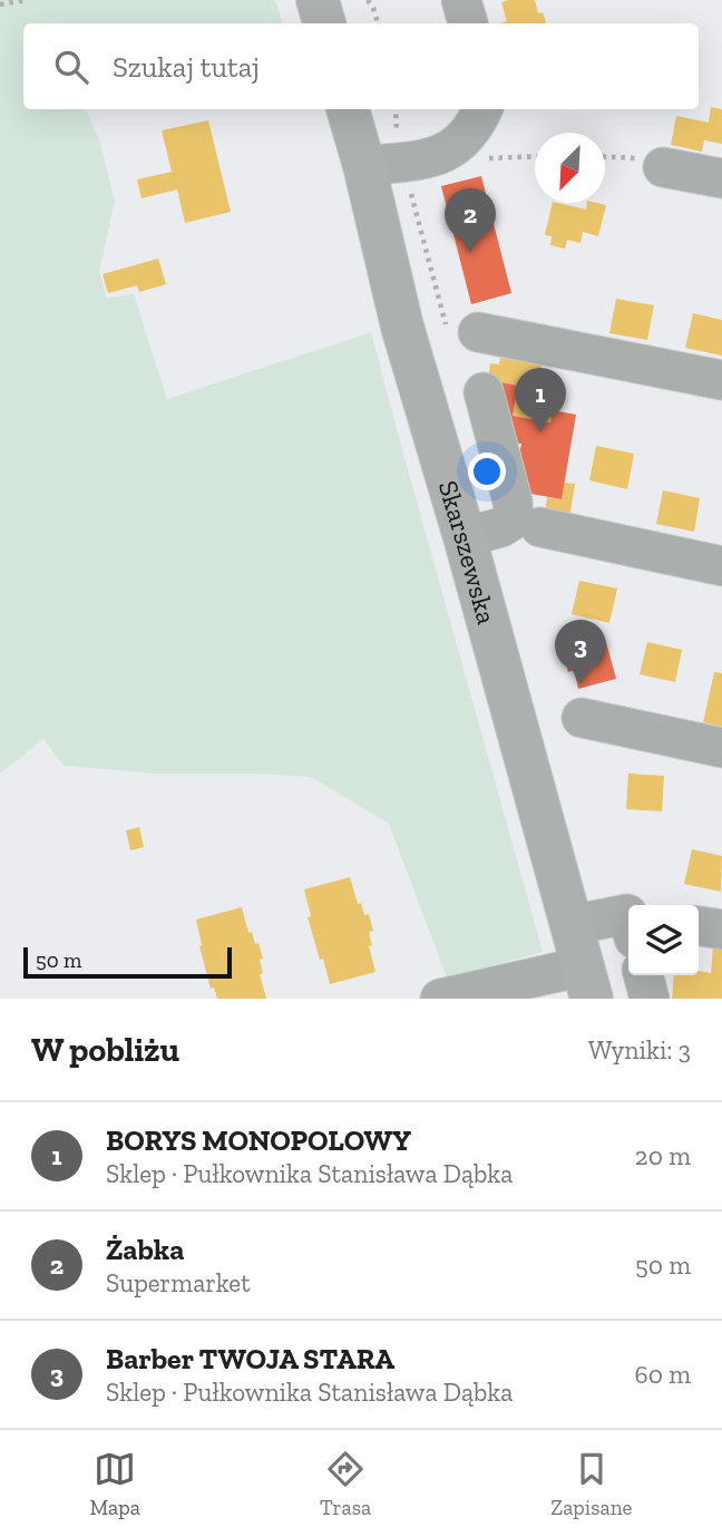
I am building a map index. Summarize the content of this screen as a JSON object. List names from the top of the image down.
{
  "streets": {
    "main road": ["Skarszewska"]
  },
  "scale_bar": "50 m",
  "north": "bottom left",
  "page": {
    "search": "Szukaj tutaj",
    "pins": ["2", "1", "3"],
    "scale": "50 m",
    "heading": ["W pobliżu", "Wyniki: 3"],
    "list": [
      {
        "mark": "1",
        "name": "BORYS MONOPOLOWY",
        "note": "Sklep · Pułkownika Stanisława Dąbka",
        "value": "20 m"
      },
      {
        "mark": "2",
        "name": "Żabka",
        "note": "Supermarket",
        "value": "50 m"
      },
      {
        "mark": "3",
        "name": "Barber TWOJA STARA",
        "note": "Sklep · Pułkownika Stanisława Dąbka",
        "value": "60 m"
      }
    ],
    "nav": ["Mapa", "Trasa", "Zapisane"]
  }
}
